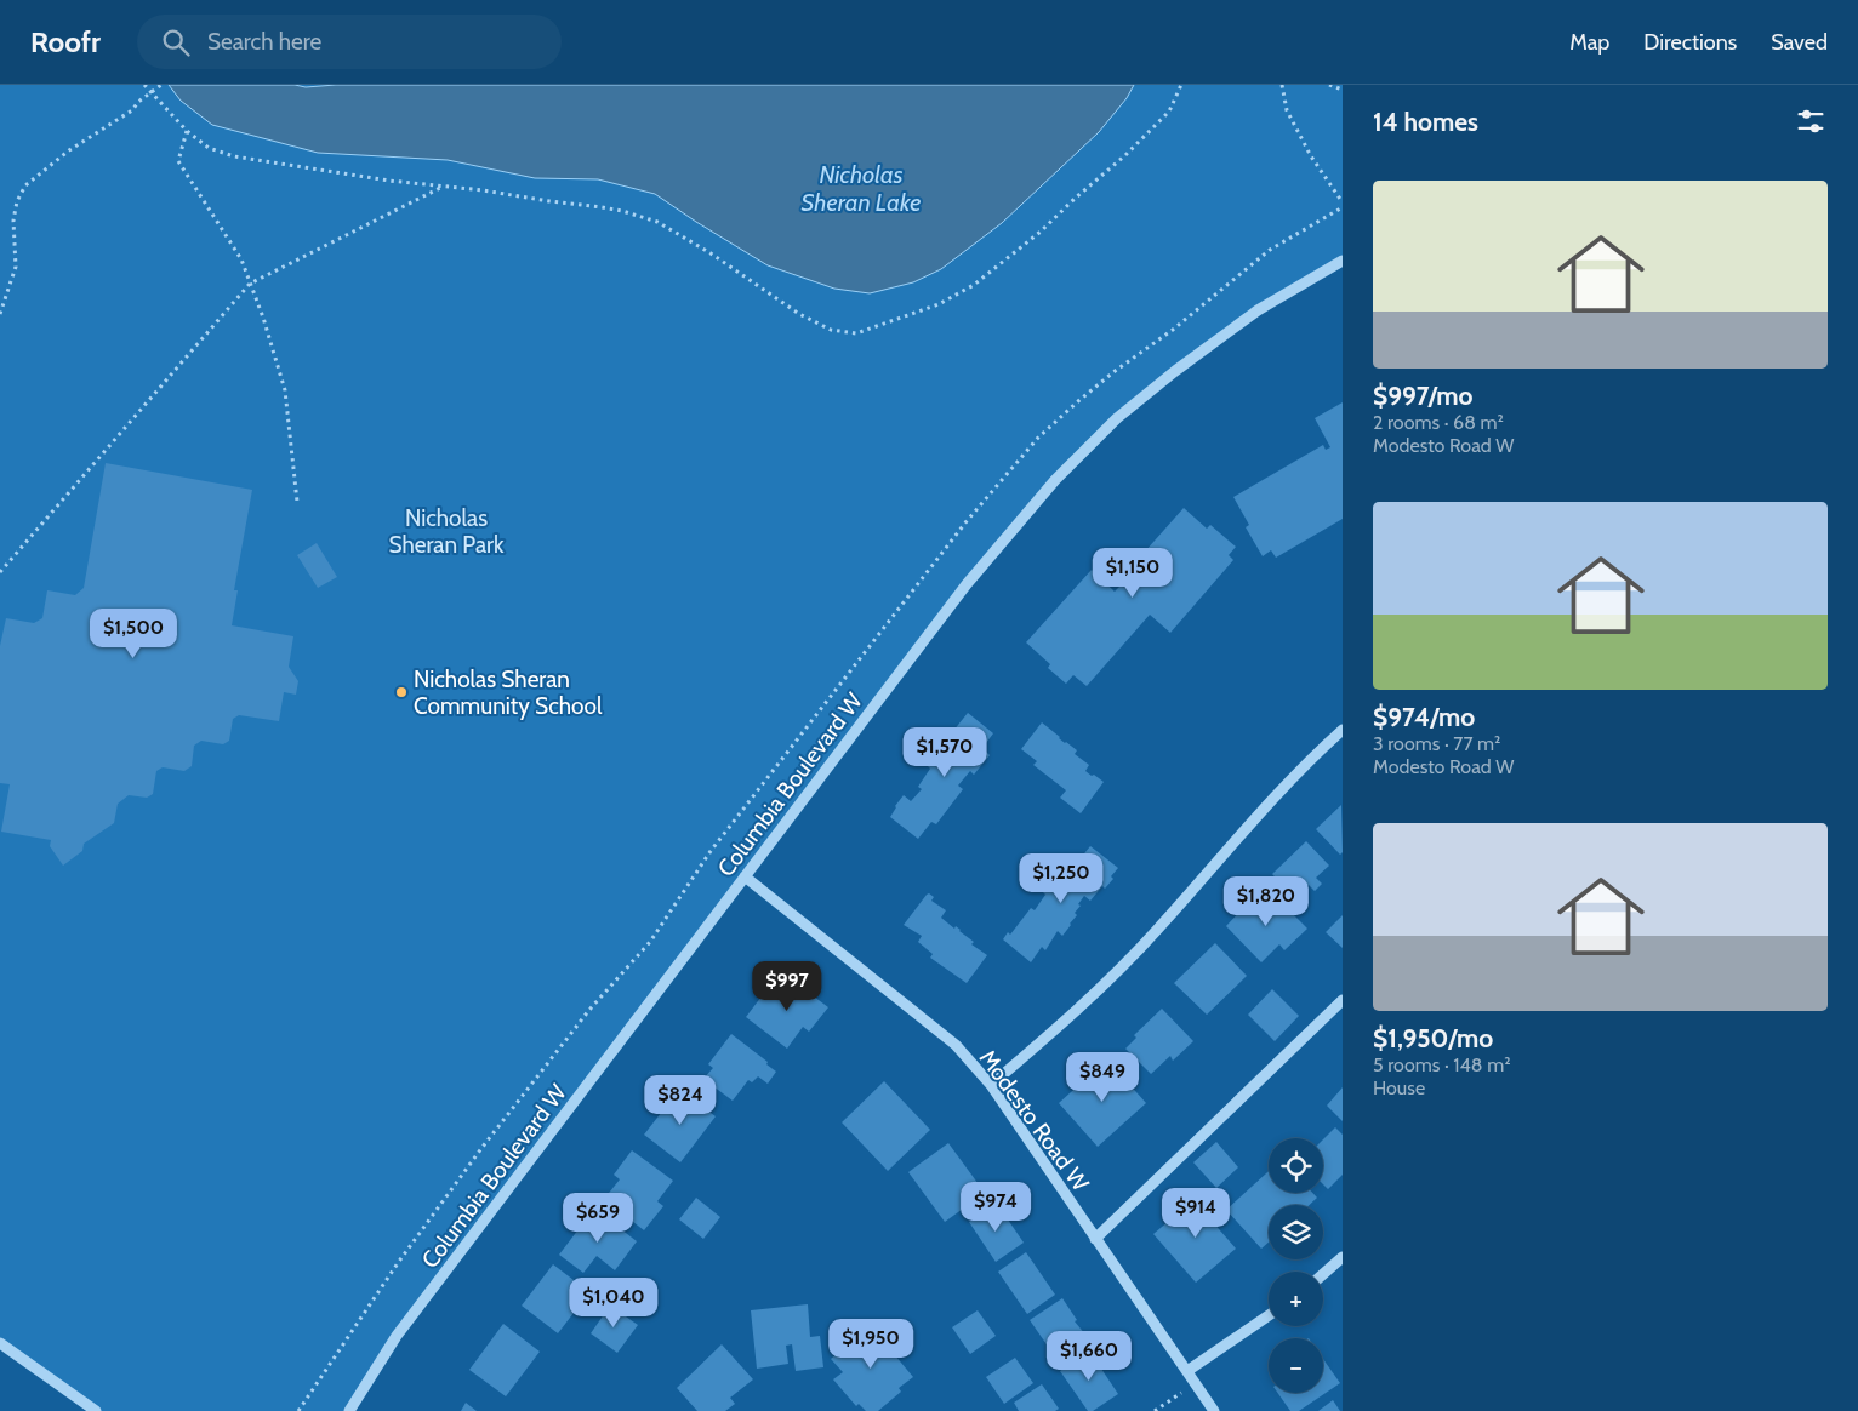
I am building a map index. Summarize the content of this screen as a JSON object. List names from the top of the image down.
{
  "streets": {
    "street": ["Columbia Boulevard W", "Modesto Road W"]
  },
  "crossings": [
    ["Columbia Boulevard W", "Modesto Road W"]
  ],
  "water": ["Nicholas Sheran Lake"],
  "parks": ["Nicholas Sheran Park"],
  "places": ["Nicholas Sheran Community School"],
  "page": {
    "header": "Roofr",
    "search": "Search here",
    "nav": ["Map", "Directions", "Saved"],
    "heading": "14 homes",
    "list": [
      {
        "name": "$997/mo",
        "note": "2 rooms · 68 m² · Modesto Road W"
      },
      {
        "name": "$974/mo",
        "note": "3 rooms · 77 m² · Modesto Road W"
      },
      {
        "name": "$1,950/mo",
        "note": "5 rooms · 148 m² · House"
      }
    ],
    "price": [
      "$1,150",
      "$1,500",
      "$1,570",
      "$1,250",
      "$1,820",
      "$997",
      "$849",
      "$824",
      "$974",
      "$914",
      "$659",
      "$1,040",
      "$1,950",
      "$1,660"
    ],
    "map_buttons": ["+", "−"]
  }
}
